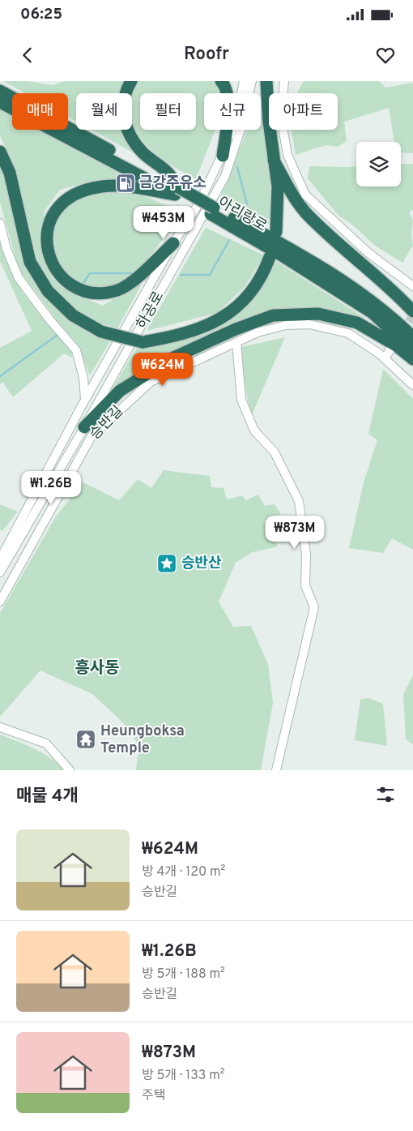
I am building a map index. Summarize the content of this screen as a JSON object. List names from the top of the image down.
{
  "streets": {
    "highway": ["아리랑로"],
    "street": ["하공로", "승반길"]
  },
  "districts": ["흥사동"],
  "places": {
    "fuel station": ["금강주유소"],
    "place": ["승반산"],
    "temple": ["Heungboksa Temple"]
  },
  "page": {
    "status": "06:25",
    "header": "Roofr",
    "chip": [
      "매매",
      "월세",
      "필터",
      "신규",
      "아파트"
    ],
    "price": [
      "₩453M",
      "₩624M",
      "₩1.26B",
      "₩873M"
    ],
    "heading": "매물 4개",
    "list": [
      {
        "name": "₩624M",
        "note": "방 4개 · 120 m² · 승반길"
      },
      {
        "name": "₩1.26B",
        "note": "방 5개 · 188 m² · 승반길"
      },
      {
        "name": "₩873M",
        "note": "방 5개 · 133 m² · 주택"
      }
    ]
  }
}
